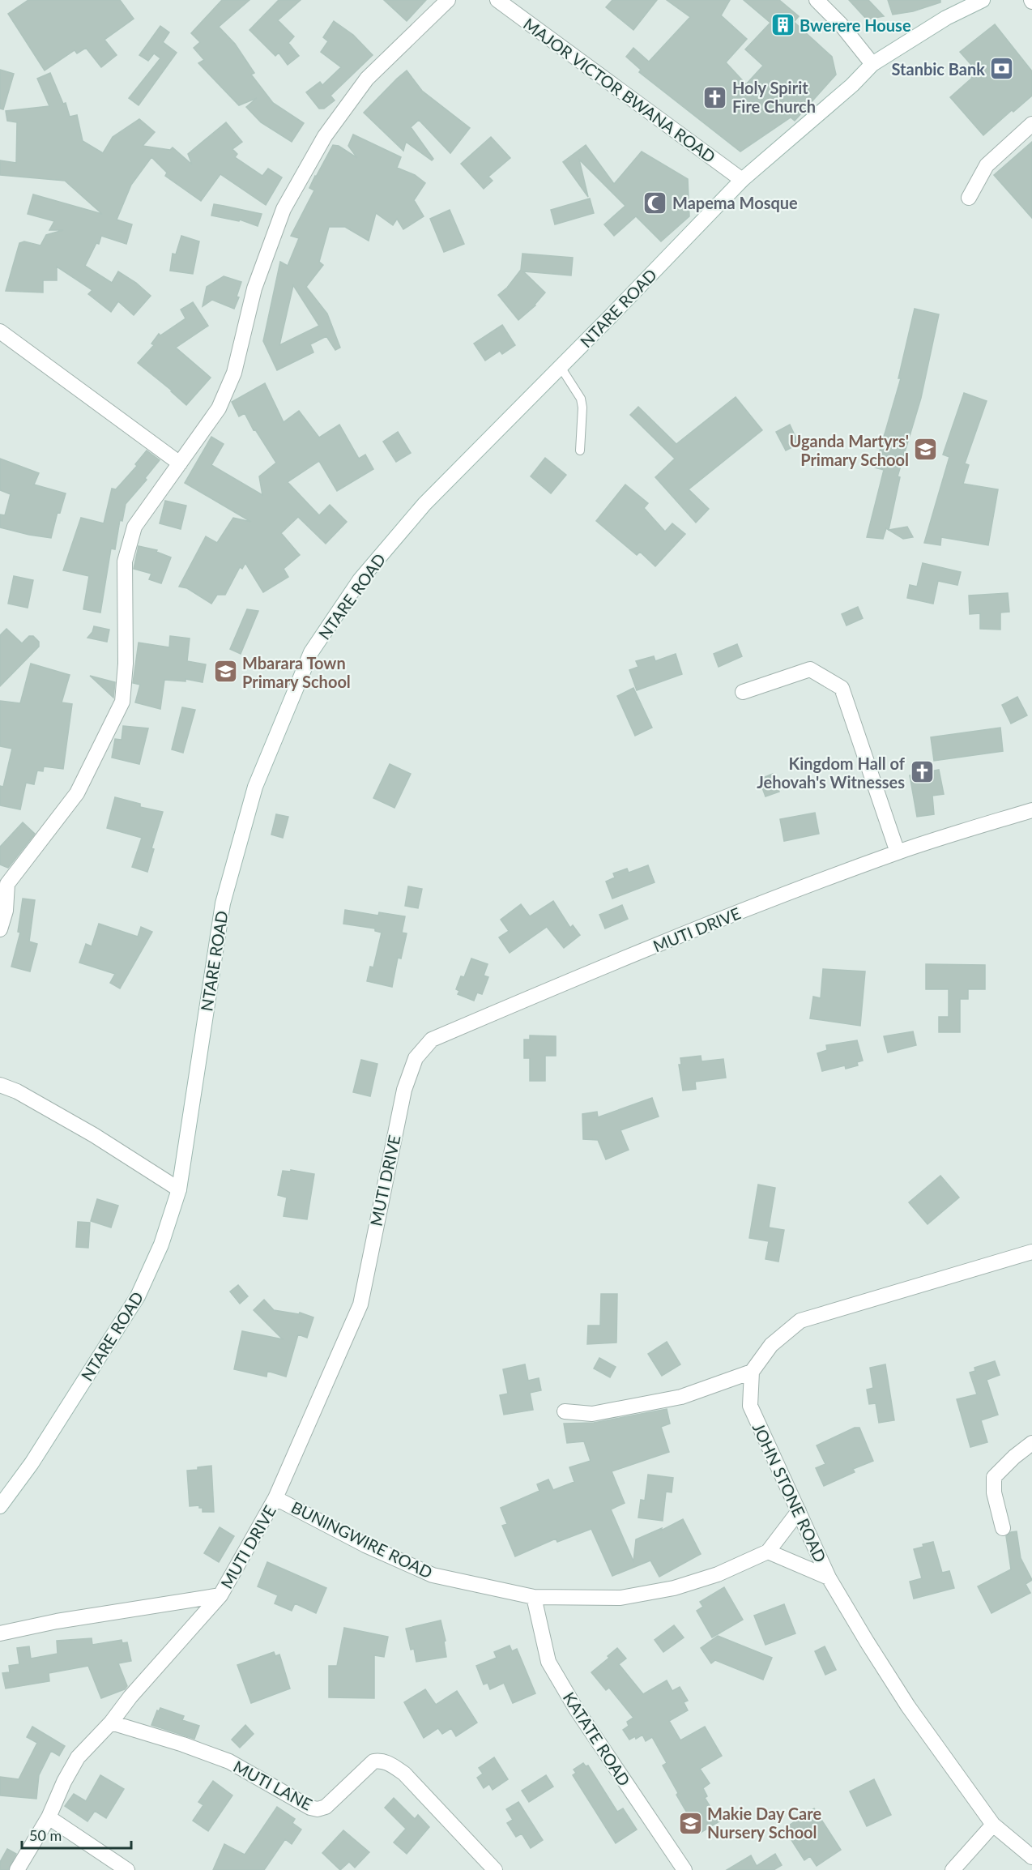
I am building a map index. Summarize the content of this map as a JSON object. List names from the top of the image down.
{
  "streets": {
    "street": [
      "MAJOR VICTOR BWANA ROAD",
      "NTARE ROAD",
      "MUTI DRIVE",
      "JOHN STONE ROAD",
      "BUNINGWIRE ROAD",
      "KATATE ROAD",
      "MUTI LANE"
    ]
  },
  "crossings": [
    ["MAJOR VICTOR BWANA ROAD", "NTARE ROAD"],
    ["MUTI DRIVE", "BUNINGWIRE ROAD"],
    ["MUTI DRIVE", "MUTI LANE"],
    ["JOHN STONE ROAD", "BUNINGWIRE ROAD"],
    ["BUNINGWIRE ROAD", "KATATE ROAD"]
  ],
  "places": {
    "building": ["Bwerere House"],
    "bank": ["Stanbic Bank"],
    "church": ["Holy Spirit Fire Church", "Kingdom Hall of Jehovah's Witnesses"],
    "mosque": ["Mapema Mosque"],
    "school or university": ["Uganda Martyrs' Primary School", "Mbarara Town Primary School", "Makie Day Care Nursery School"]
  },
  "scale_bar": "50 m"
}
